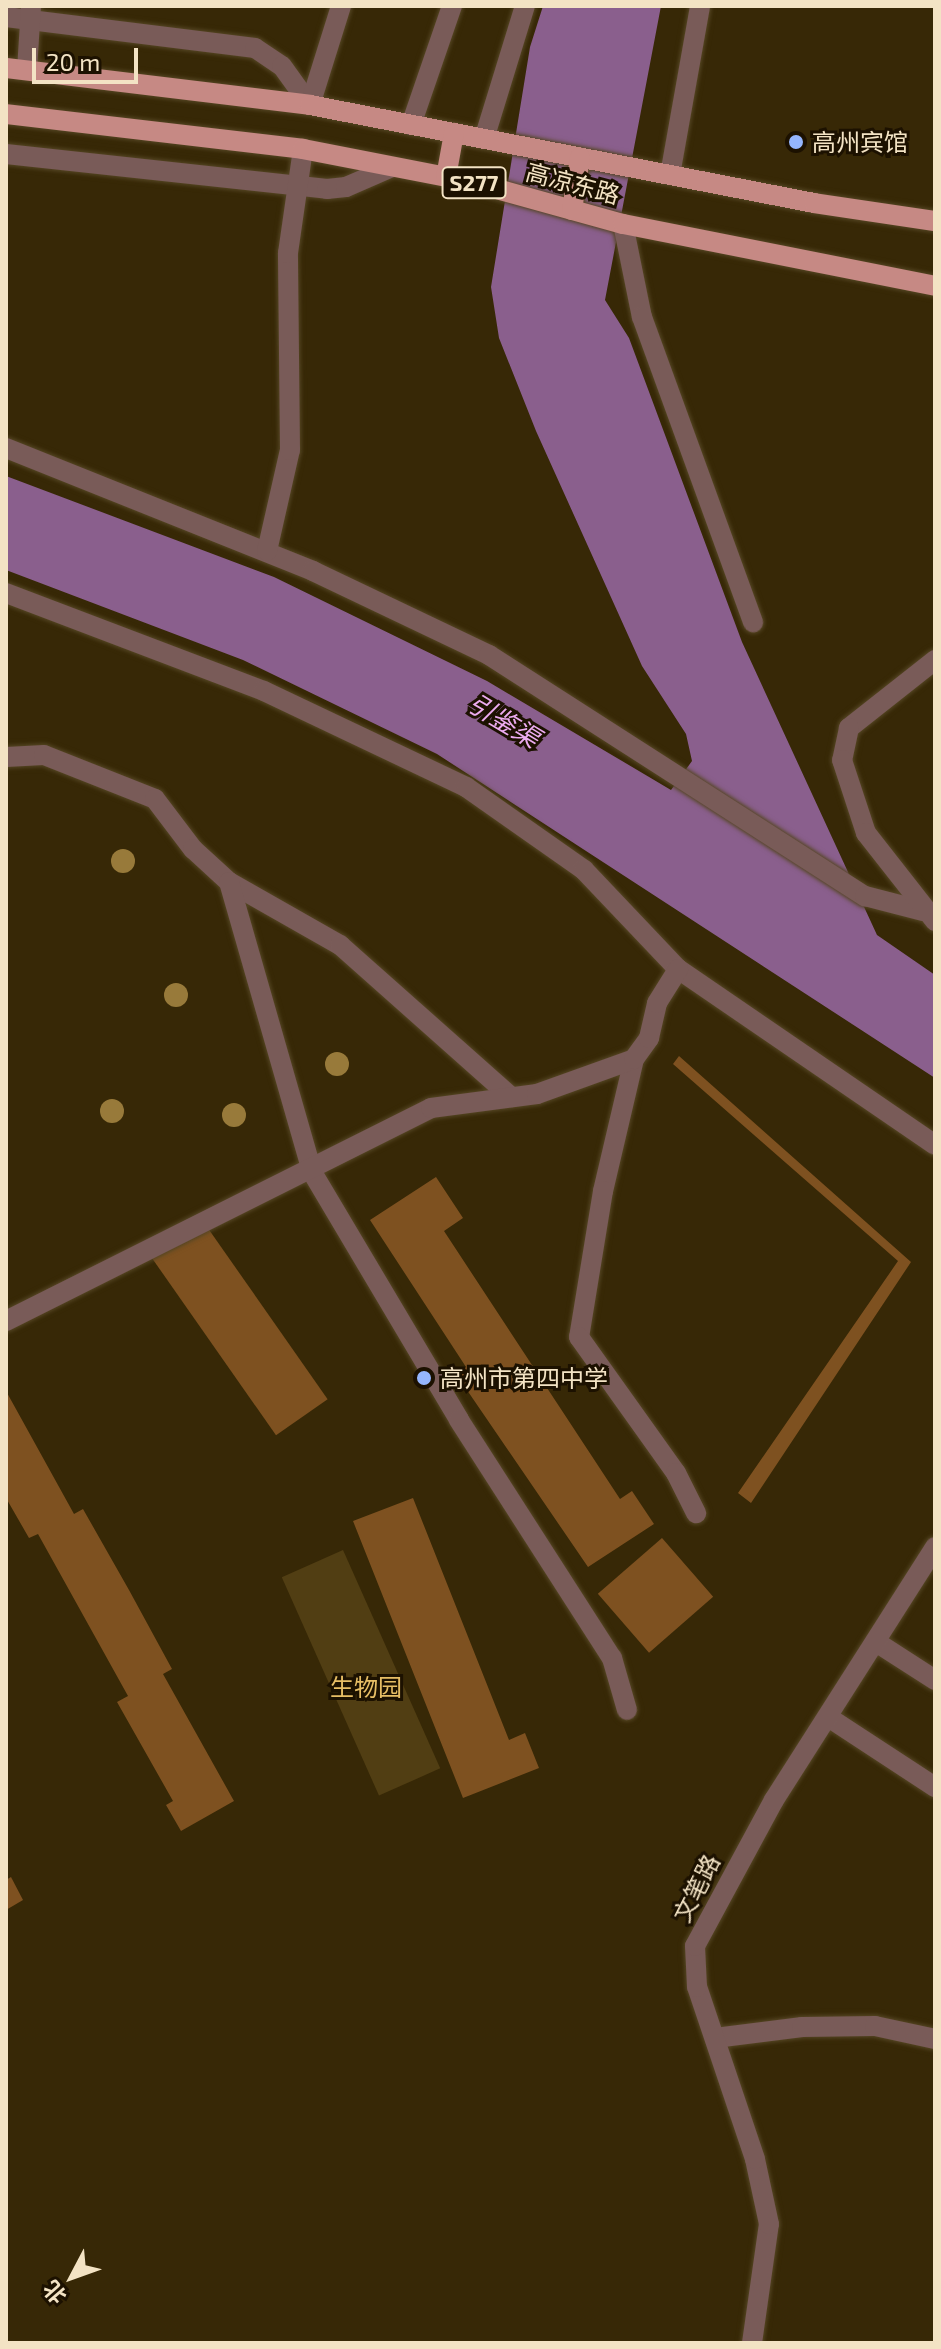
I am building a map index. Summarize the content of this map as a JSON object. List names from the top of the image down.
{
  "streets": {
    "main road": ["S277", "高凉东路"],
    "street": ["文笔路"]
  },
  "water": ["引鉴渠"],
  "parks": ["生物园"],
  "places": ["高州宾馆", "高州市第四中学"],
  "scale_bar": "20 m",
  "north": "bottom left"
}
